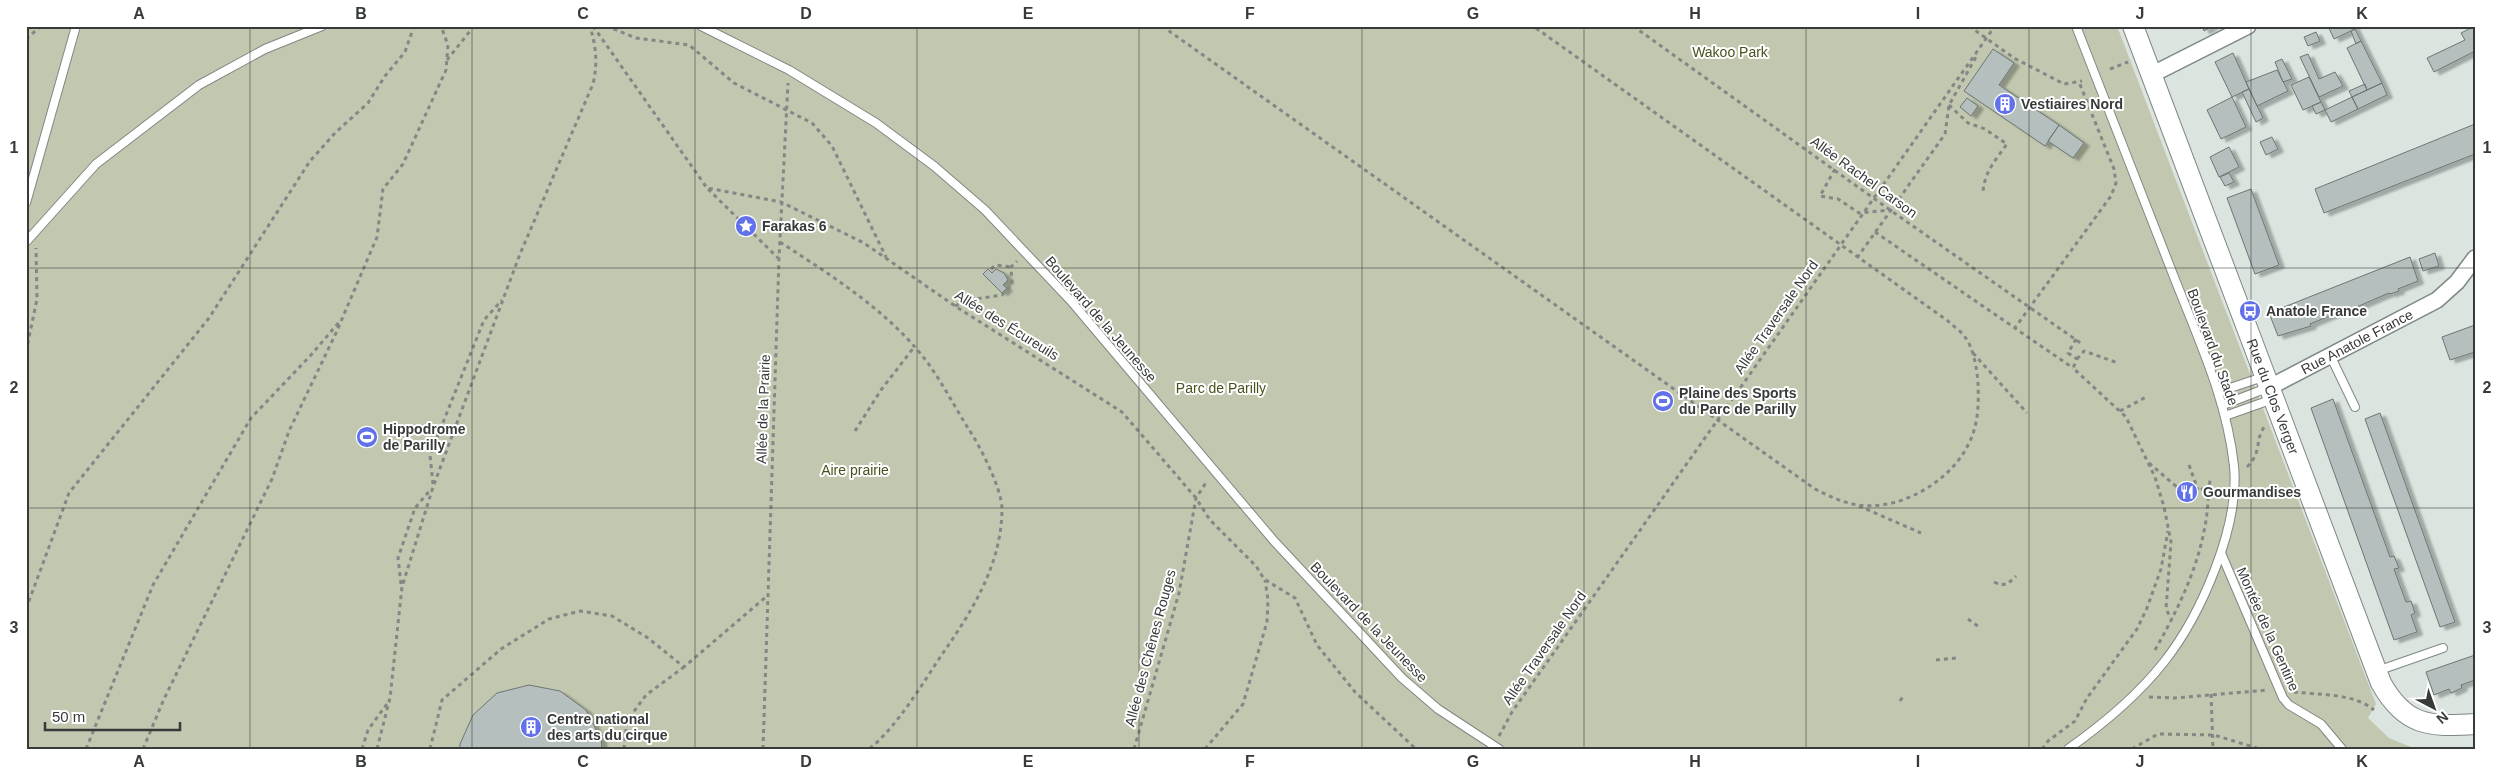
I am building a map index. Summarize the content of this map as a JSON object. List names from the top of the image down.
{
  "streets": {
    "street": ["Rue Anatole France", "Rue du Clos Verger"],
    "lane": ["Boulevard de la Jeunesse", "Boulevard du Stade", "Montée de la Gentine"],
    "path": [
      "Allée Rachel Carson",
      "Allée Traversale Nord",
      "Allée des Écureuils",
      "Allée de la Prairie",
      "Allée des Chênes Rouges"
    ]
  },
  "crossings": [
    ["Allée Rachel Carson", "Allée Traversale Nord"],
    ["Allée Traversale Nord", "Boulevard de la Jeunesse"],
    ["Boulevard de la Jeunesse", "Allée de la Prairie"],
    ["Boulevard de la Jeunesse", "Allée des Chênes Rouges"],
    ["Allée des Écureuils", "Allée de la Prairie"],
    ["Allée des Écureuils", "Allée des Chênes Rouges"],
    ["Rue Anatole France", "Boulevard du Stade"],
    ["Rue Anatole France", "Rue du Clos Verger"],
    ["Boulevard du Stade", "Montée de la Gentine"]
  ],
  "parks": ["Wakoo Park", "Parc de Parilly", "Aire prairie"],
  "places": {
    "building": ["Vestiaires Nord", "Centre national des arts du cirque"],
    "place": ["Farakas 6"],
    "bus stop": ["Anatole France"],
    "sports": ["Plaine des Sports du Parc de Parilly", "Hippodrome de Parilly"],
    "restaurant": ["Gourmandises"]
  },
  "scale_bar": "50 m",
  "north": "bottom right",
  "grid": {
    "columns": [
      "A",
      "B",
      "C",
      "D",
      "E",
      "F",
      "G",
      "H",
      "I",
      "J",
      "K"
    ],
    "rows": ["1", "2", "3"]
  }
}
